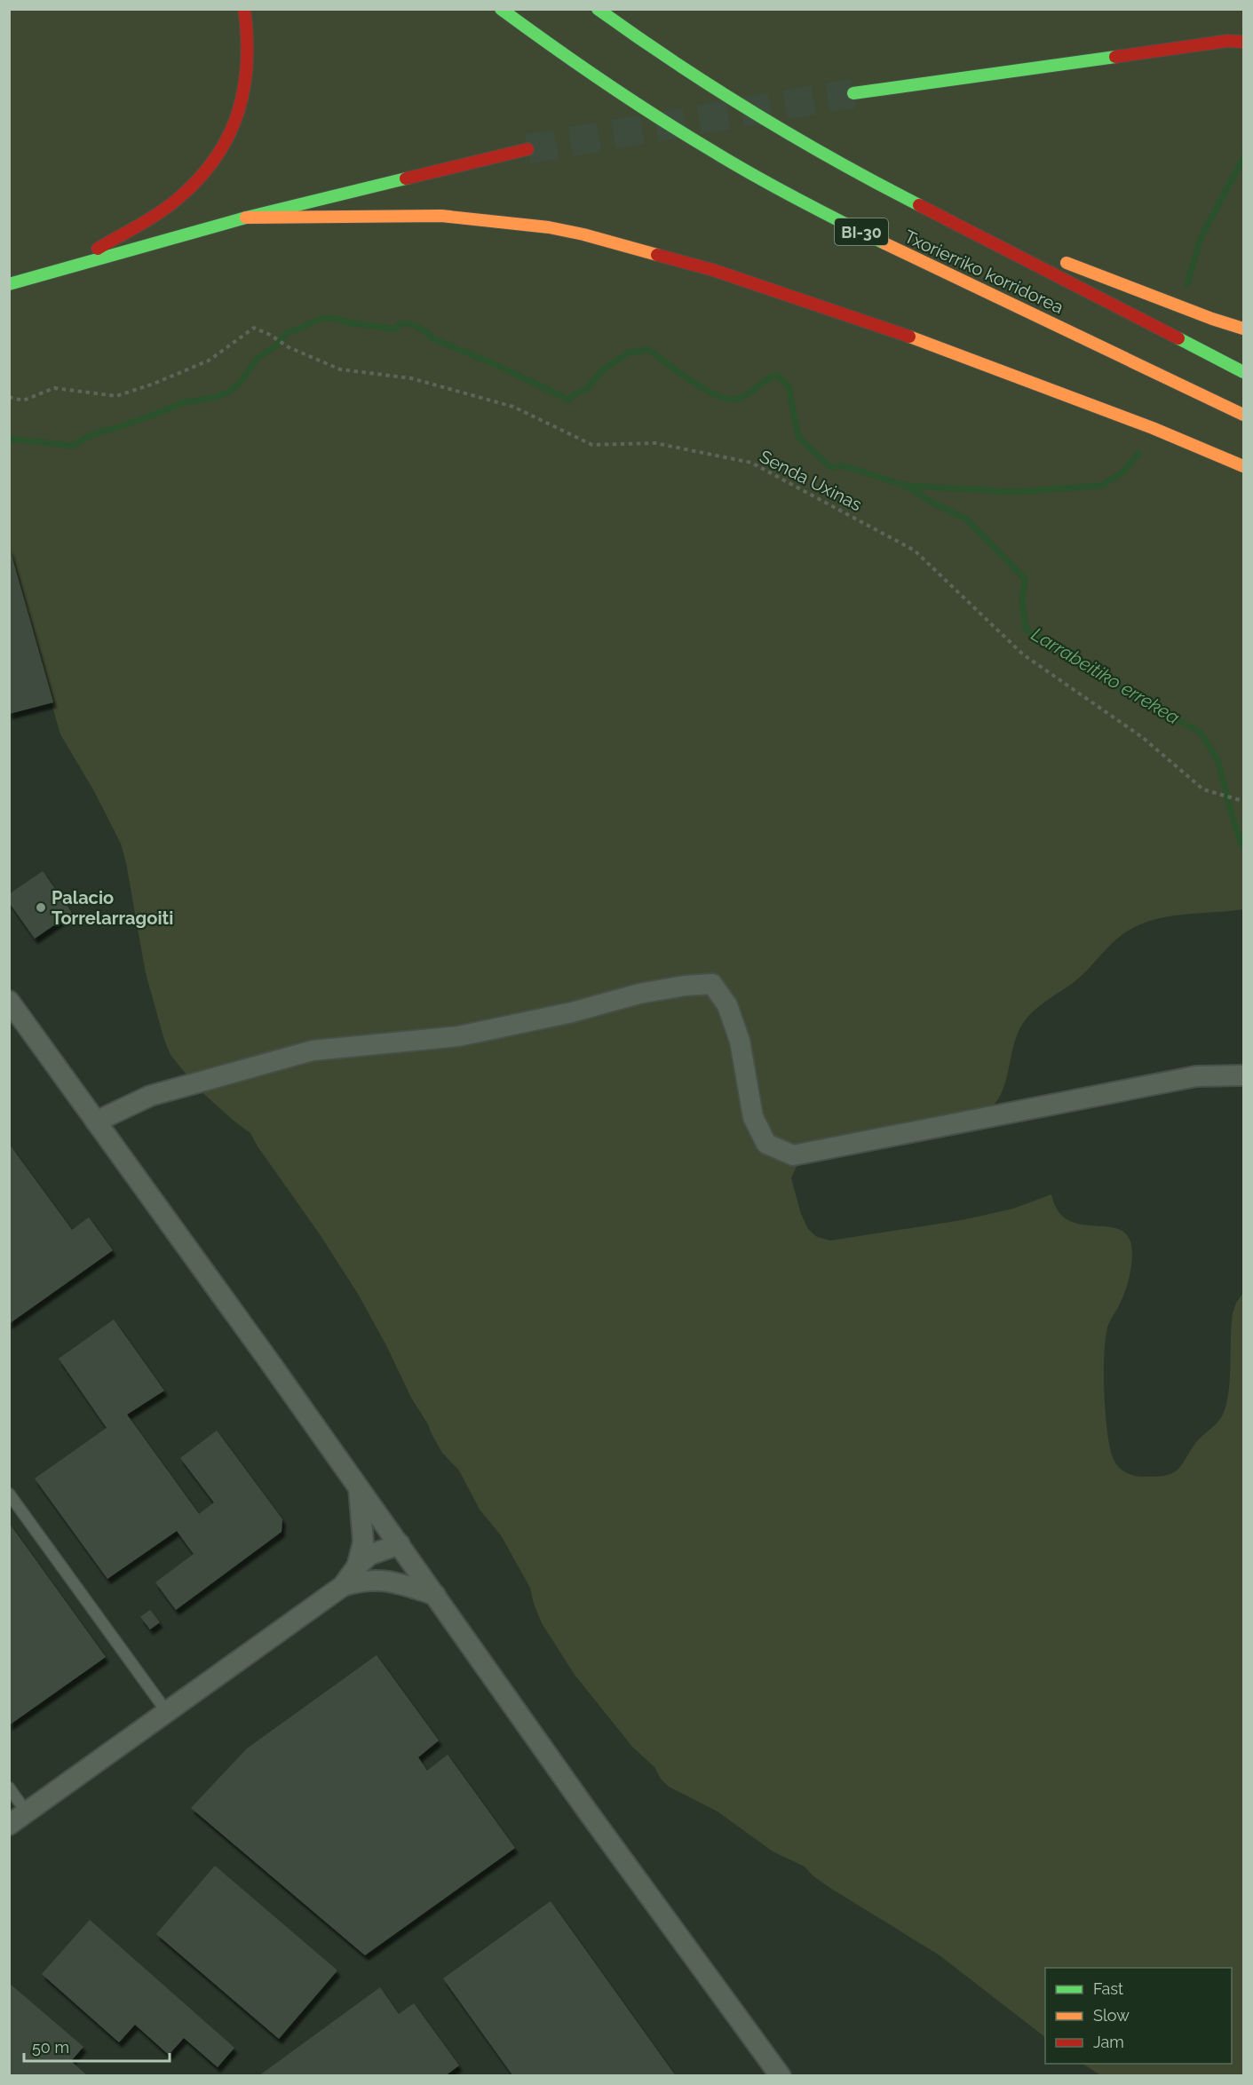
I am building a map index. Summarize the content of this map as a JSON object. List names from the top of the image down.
{
  "streets": {
    "highway": ["BI-30", "Txorierriko korridorea"],
    "path": ["Senda Uxinas"]
  },
  "water": ["Larrabeitiko errekea"],
  "places": ["Palacio Torrelarragoiti"],
  "legend": ["Fast", "Slow", "Jam"],
  "scale_bar": "50 m"
}
